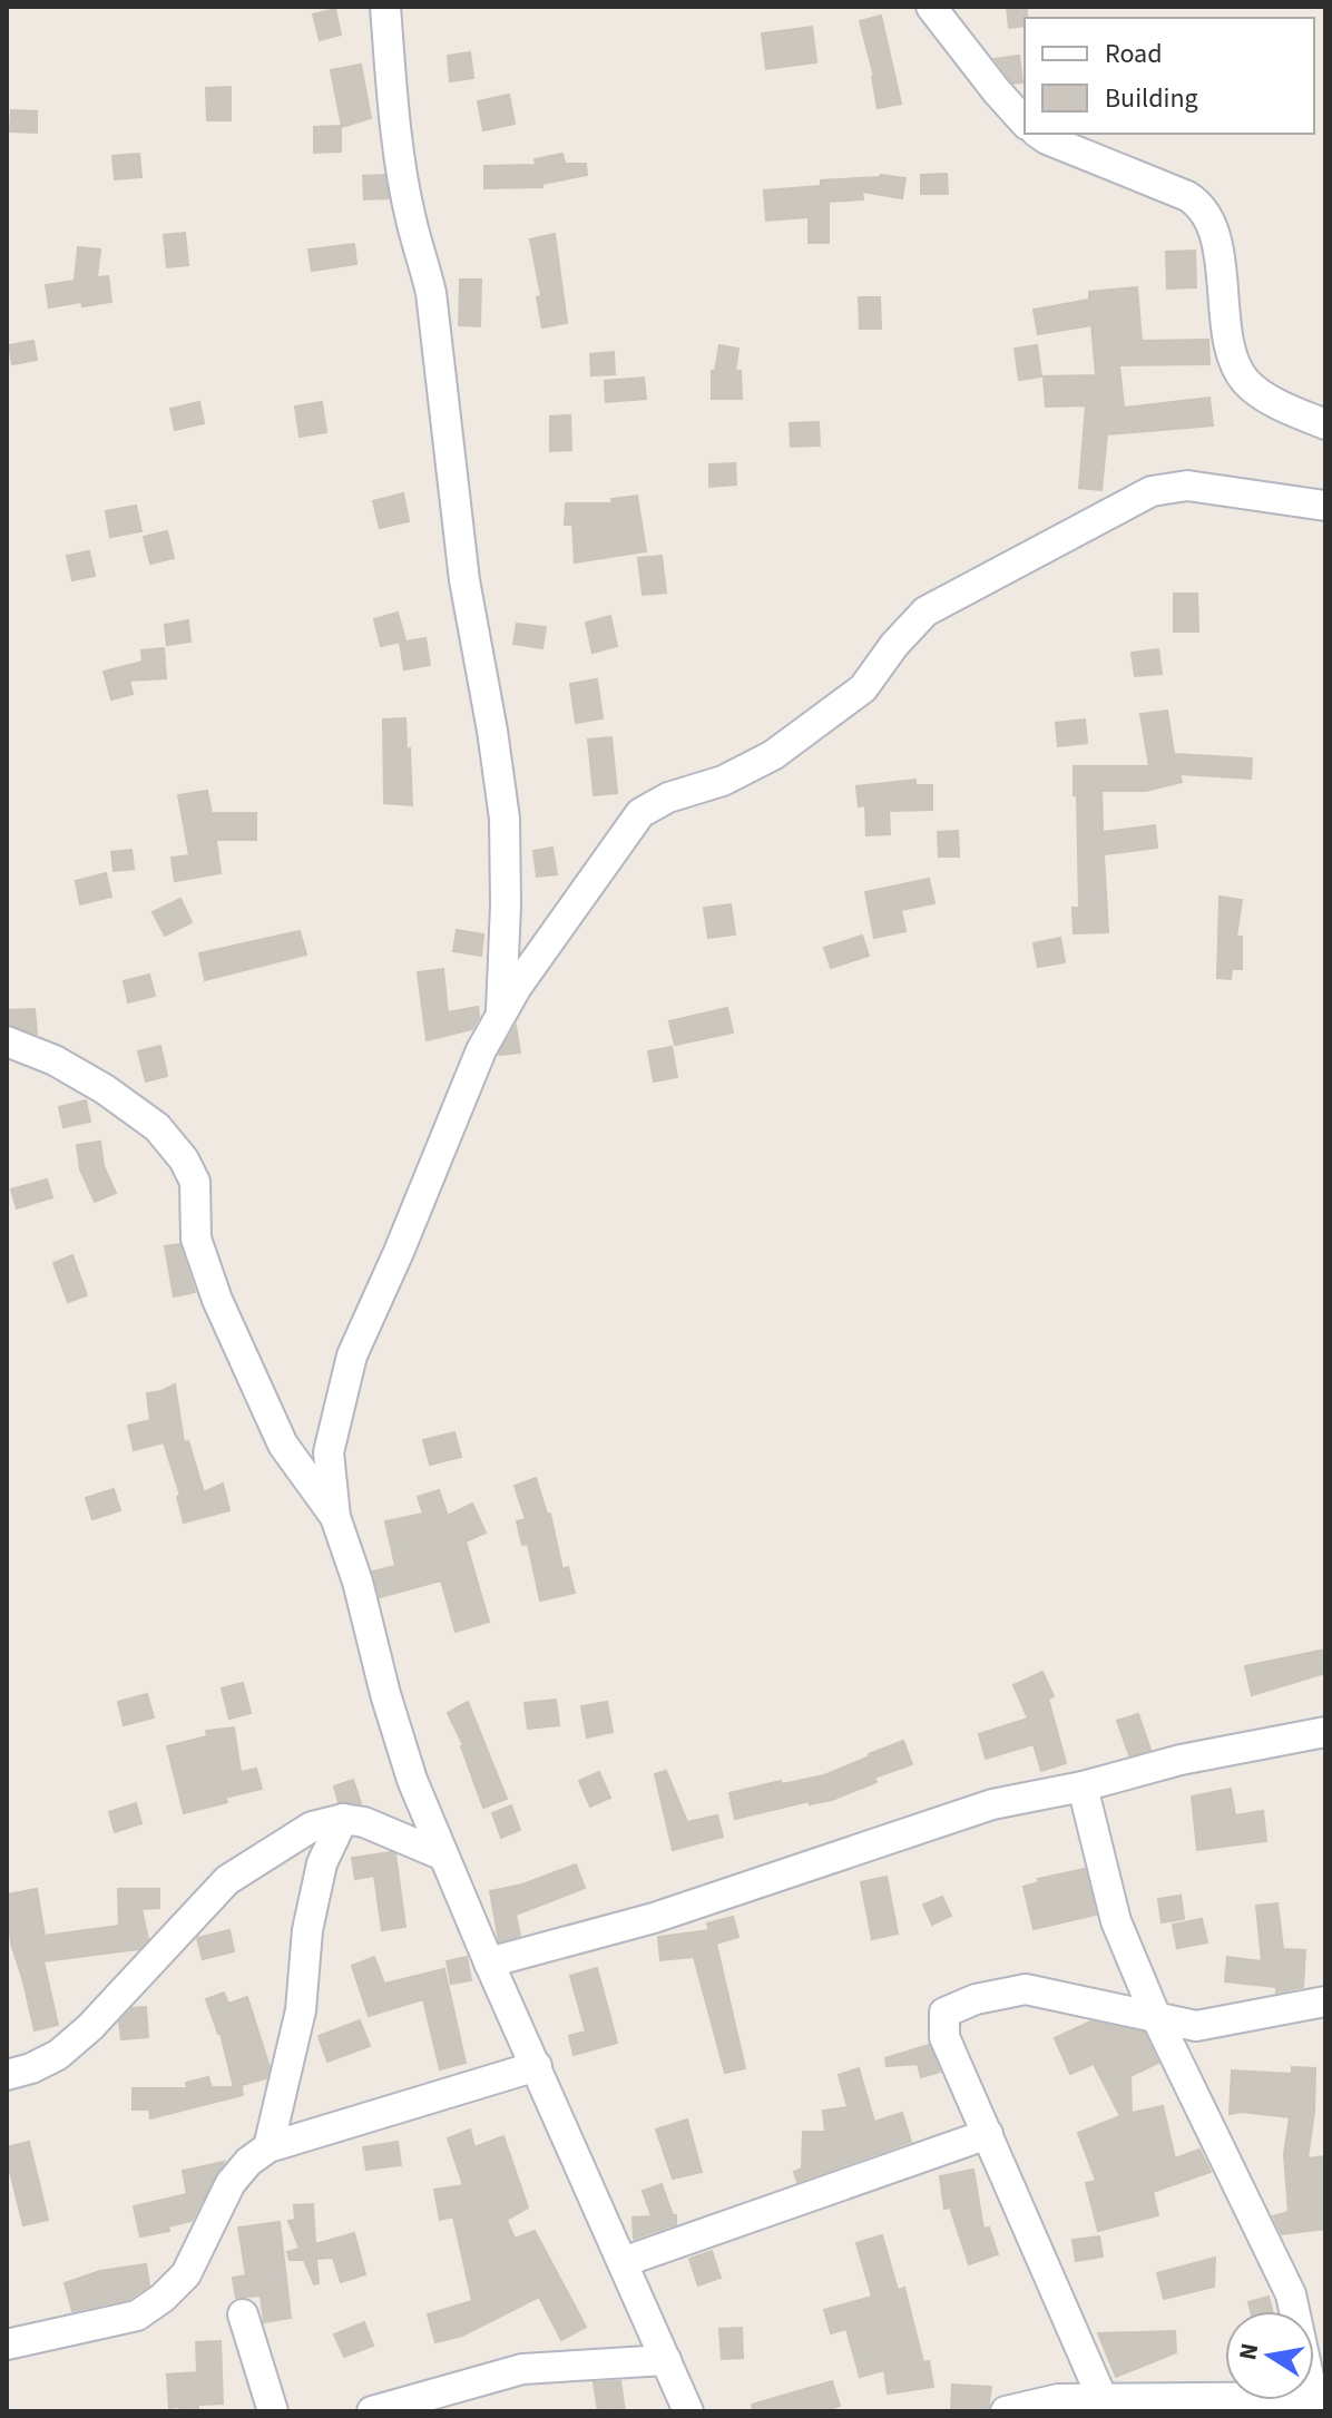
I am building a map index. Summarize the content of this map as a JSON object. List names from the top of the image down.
{
  "legend": ["Road", "Building"],
  "north": "left"
}
